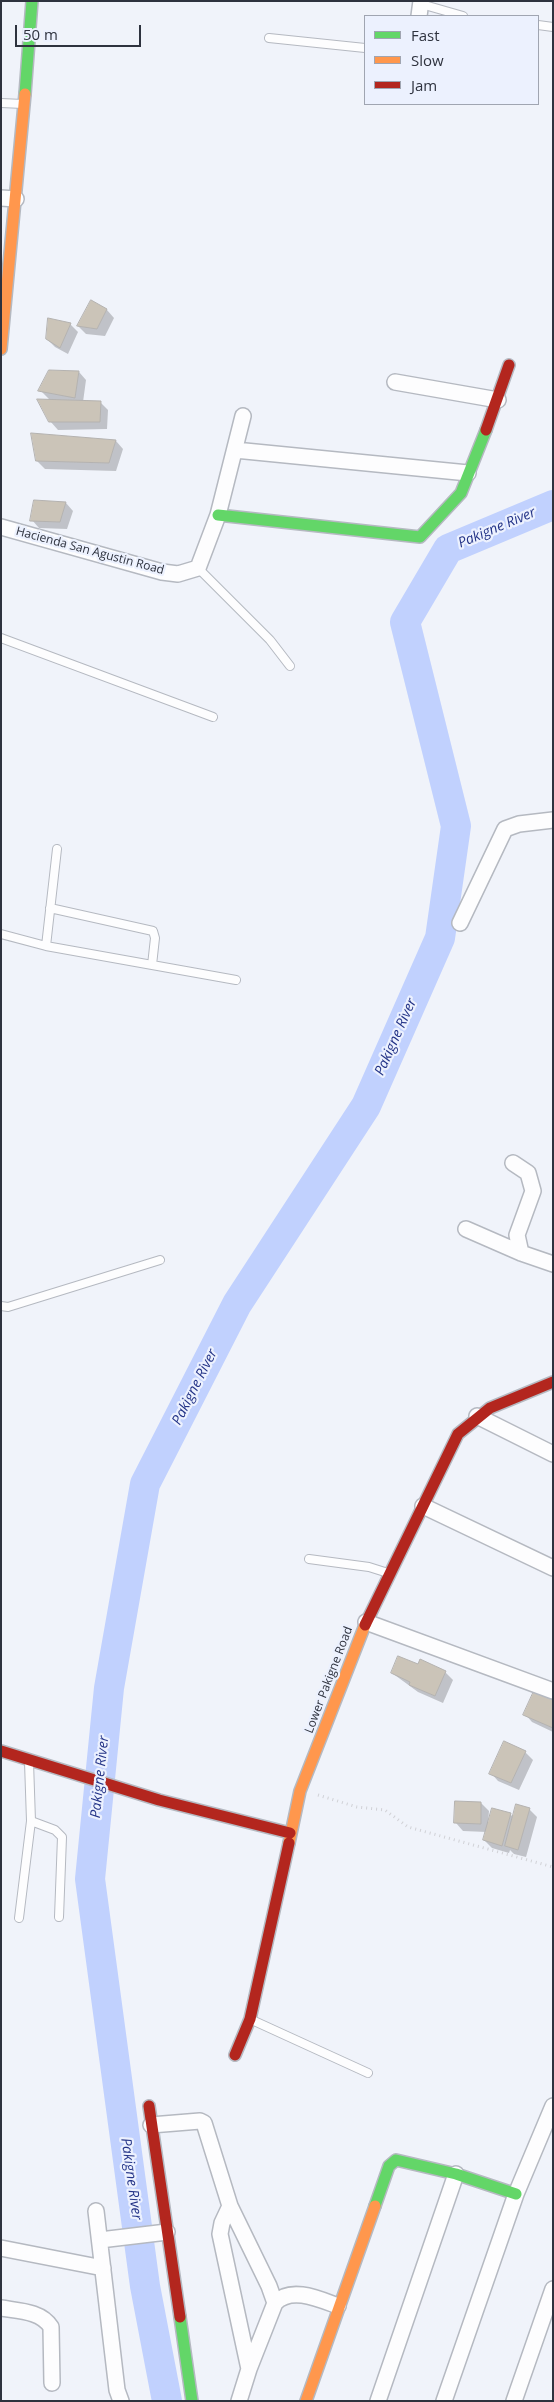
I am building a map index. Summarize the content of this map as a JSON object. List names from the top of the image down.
{
  "streets": {
    "street": ["Hacienda San Agustin Road", "Lower Pakigne Road"]
  },
  "water": ["Pakigne River"],
  "legend": ["Fast", "Slow", "Jam"],
  "scale_bar": "50 m"
}
